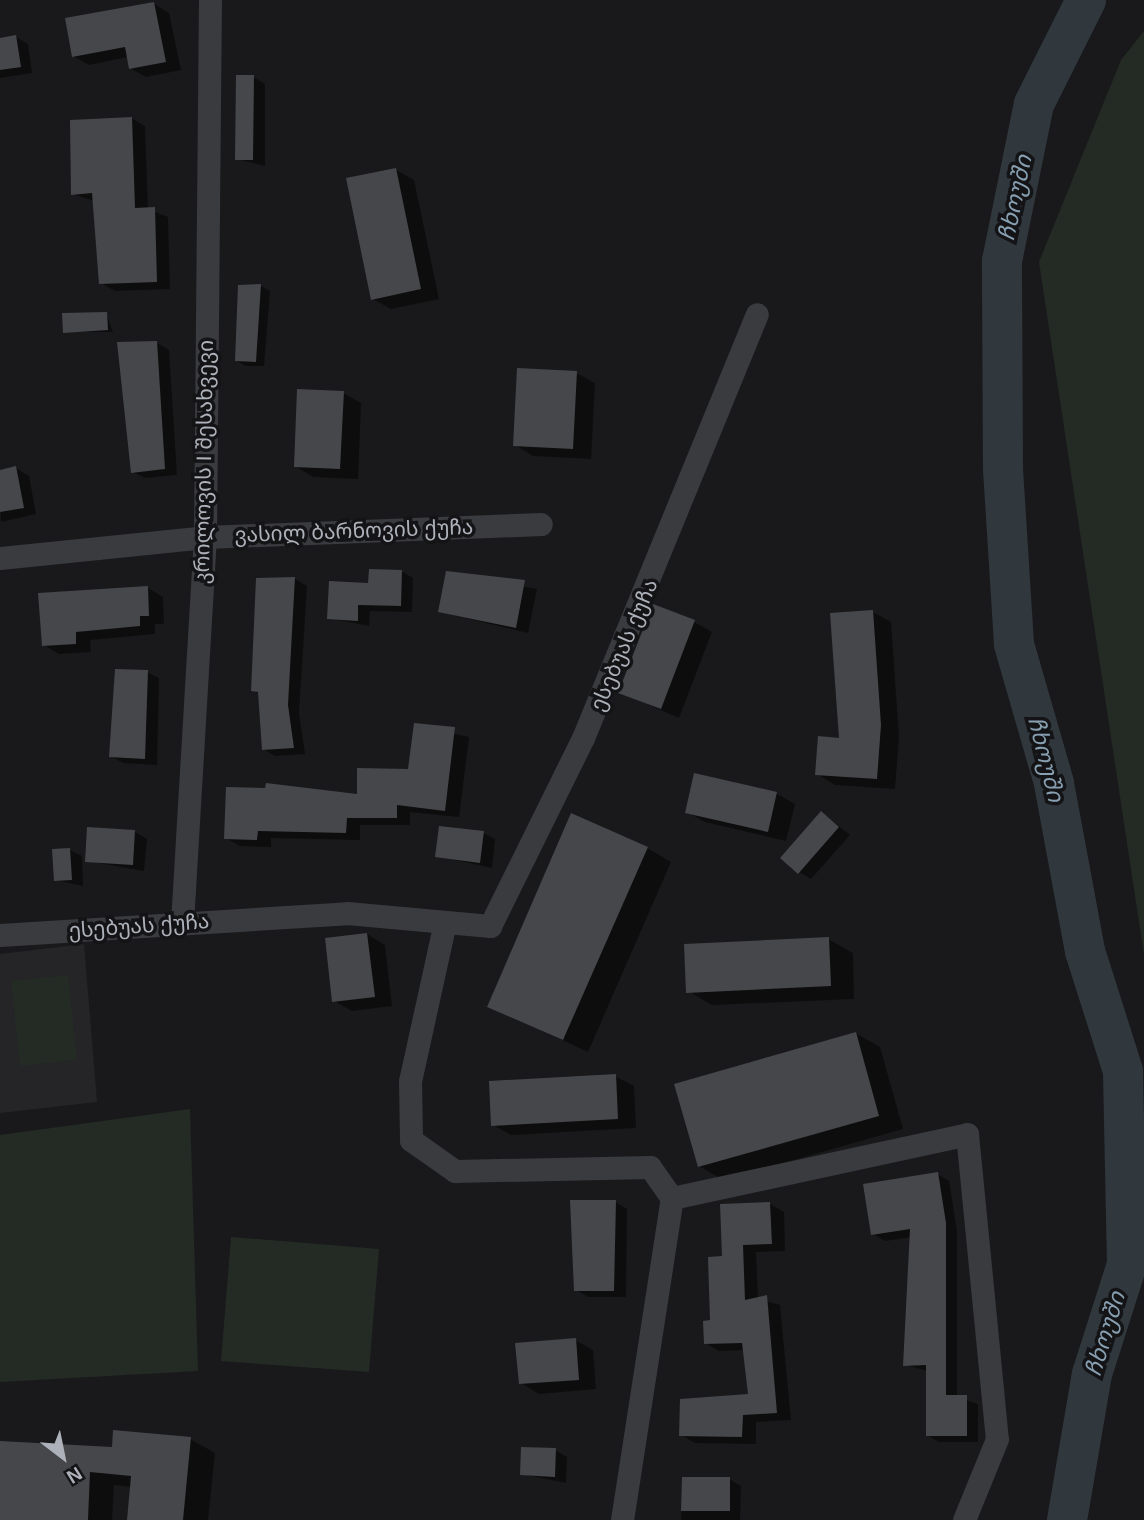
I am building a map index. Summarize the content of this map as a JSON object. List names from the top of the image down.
{
  "streets": {
    "street": ["კრილოვის I შესახვევი", "ვასილ ბარნოვის ქუჩა", "ესებუას ქუჩა"]
  },
  "crossings": [
    ["კრილოვის I შესახვევი", "ვასილ ბარნოვის ქუჩა"],
    ["კრილოვის I შესახვევი", "ესებუას ქუჩა"]
  ],
  "water": ["ჩხოუში"],
  "north": "bottom right"
}
